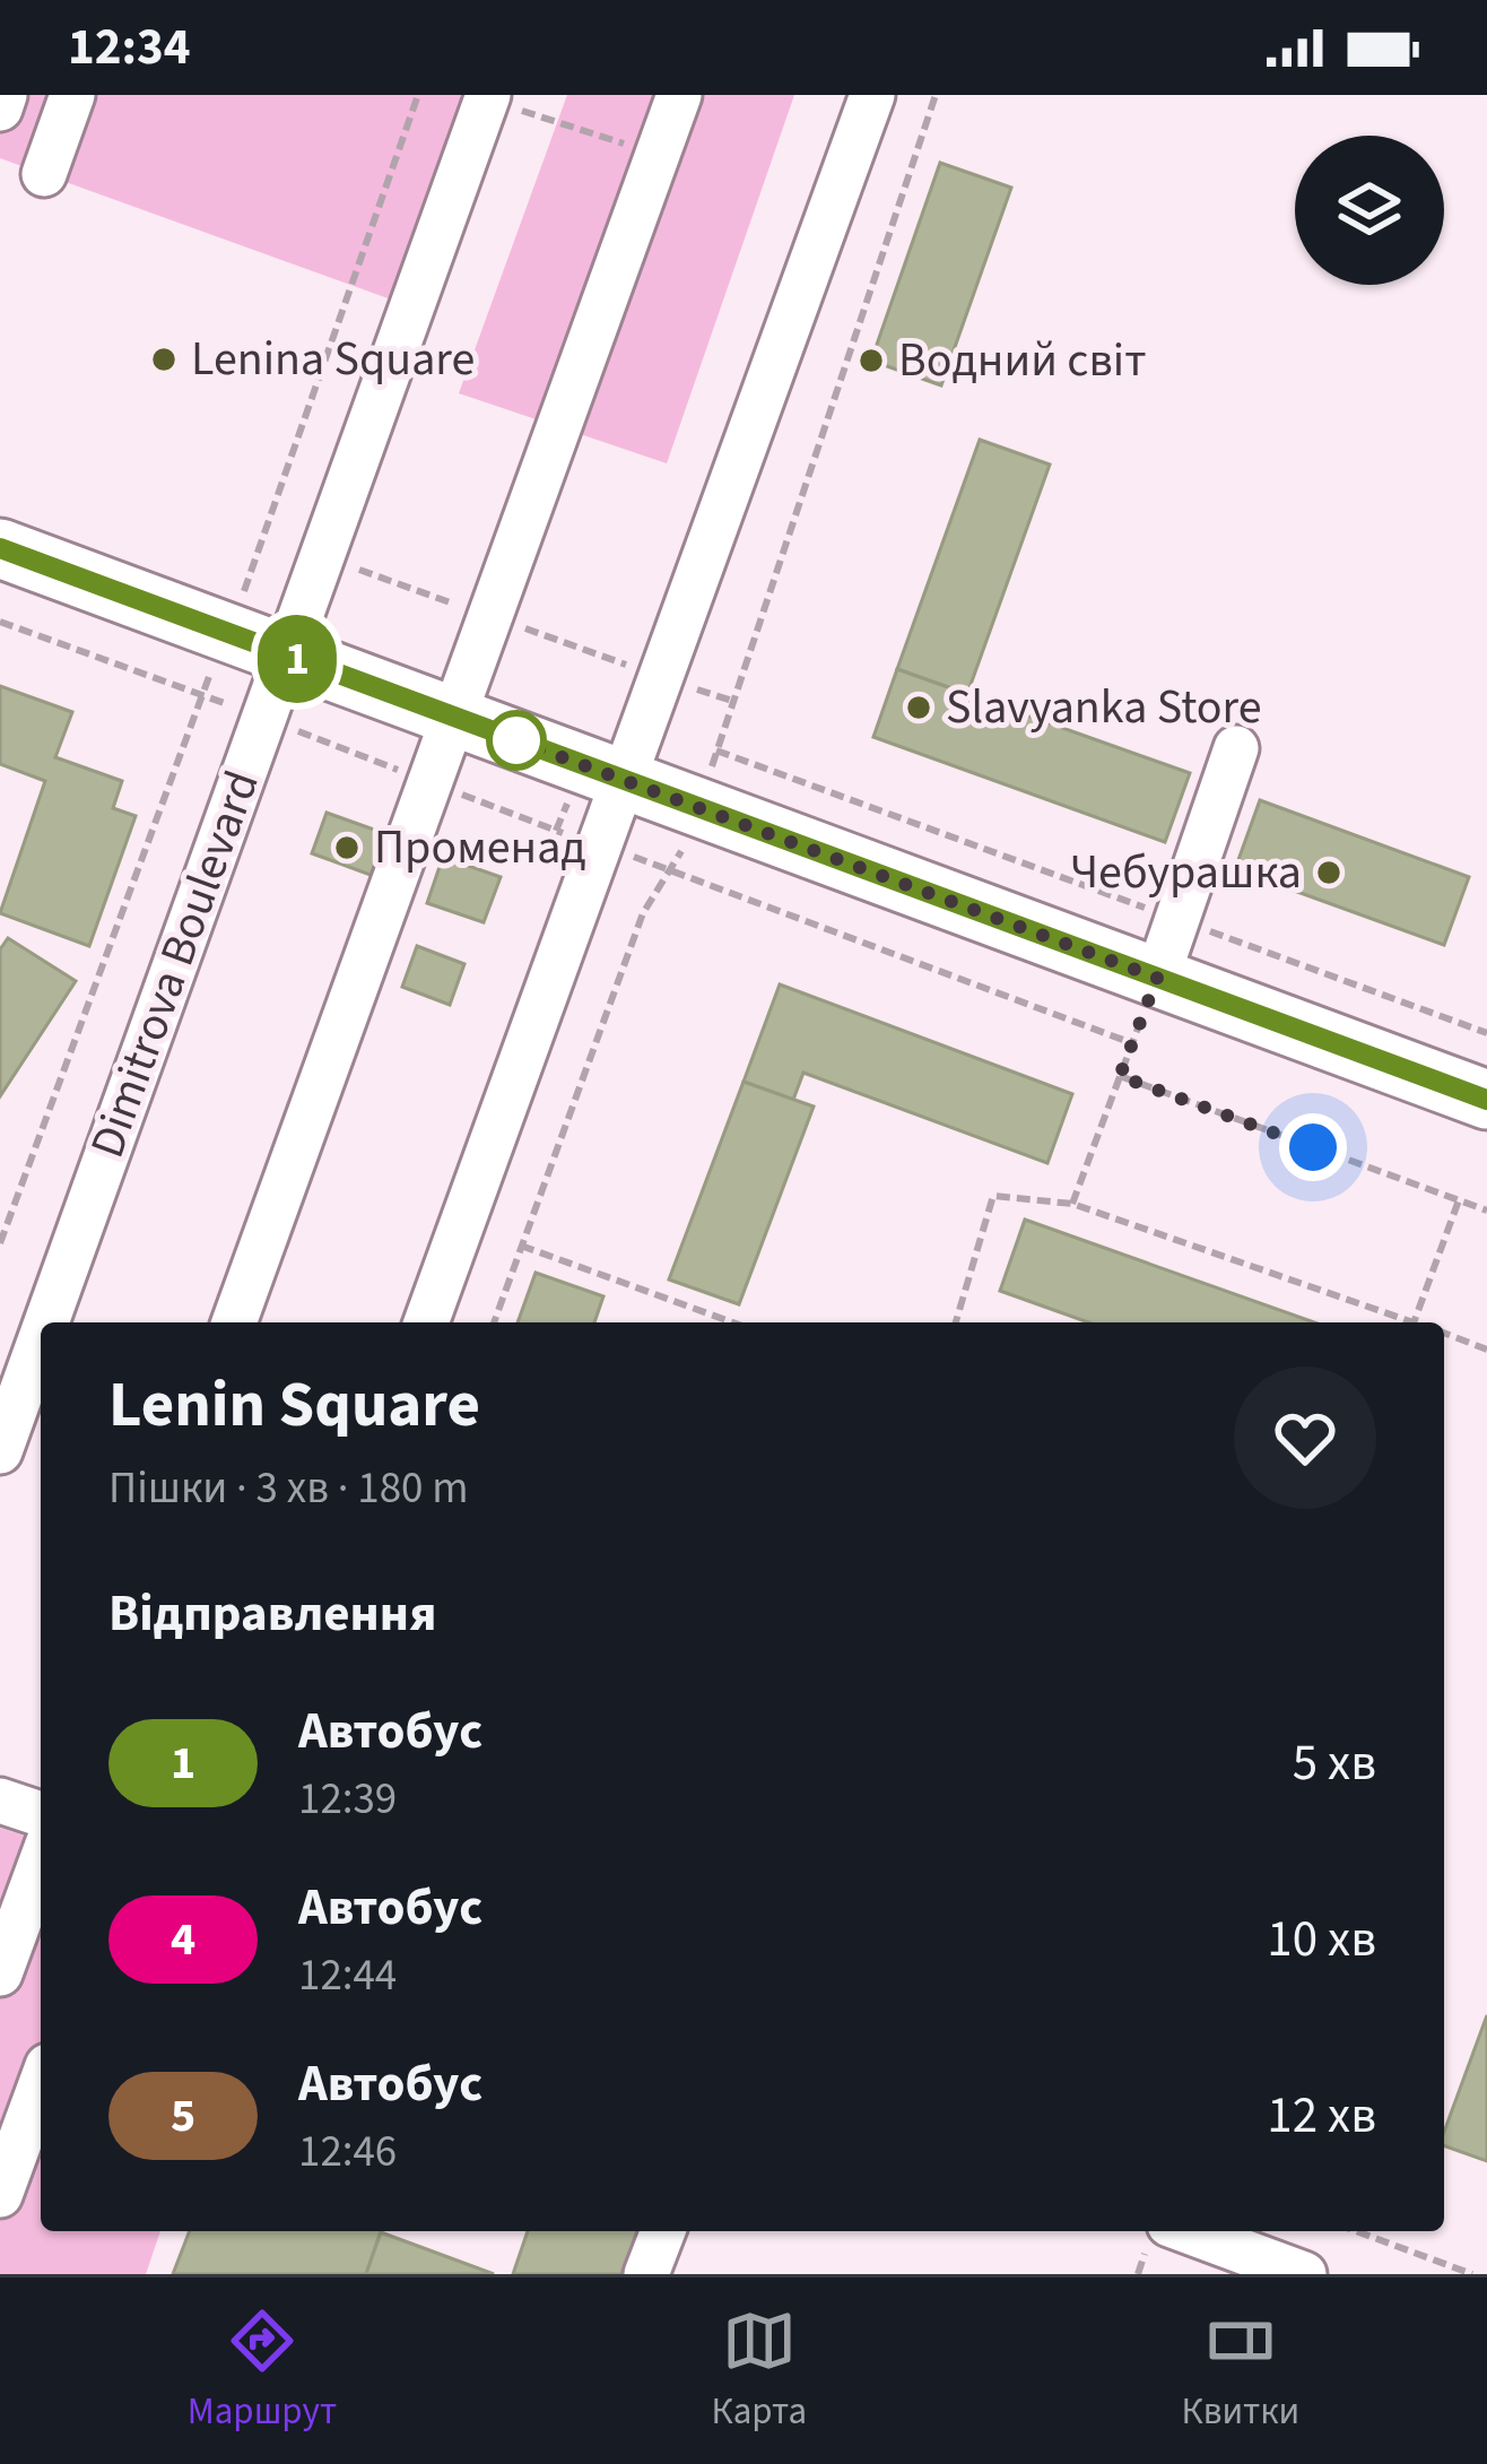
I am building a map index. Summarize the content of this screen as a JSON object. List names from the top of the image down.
{
  "streets": {
    "street": ["Dimitrova Boulevard"]
  },
  "places": [
    "Lenina Square",
    "Водний світ",
    "Slavyanka Store",
    "Променад",
    "Чебурашка"
  ],
  "lines": ["bus line 1"],
  "page": {
    "status": "12:34",
    "on_map": "1",
    "heading": [
      ["Lenin Square", "Пішки · 3 хв · 180 m"],
      "Відправлення"
    ],
    "list": [
      {
        "mark": "1",
        "name": "Автобус",
        "note": "12:39",
        "value": "5 хв"
      },
      {
        "mark": "4",
        "name": "Автобус",
        "note": "12:44",
        "value": "10 хв"
      },
      {
        "mark": "5",
        "name": "Автобус",
        "note": "12:46",
        "value": "12 хв"
      }
    ],
    "tabs": ["Маршрут", "Карта", "Квитки"]
  }
}
